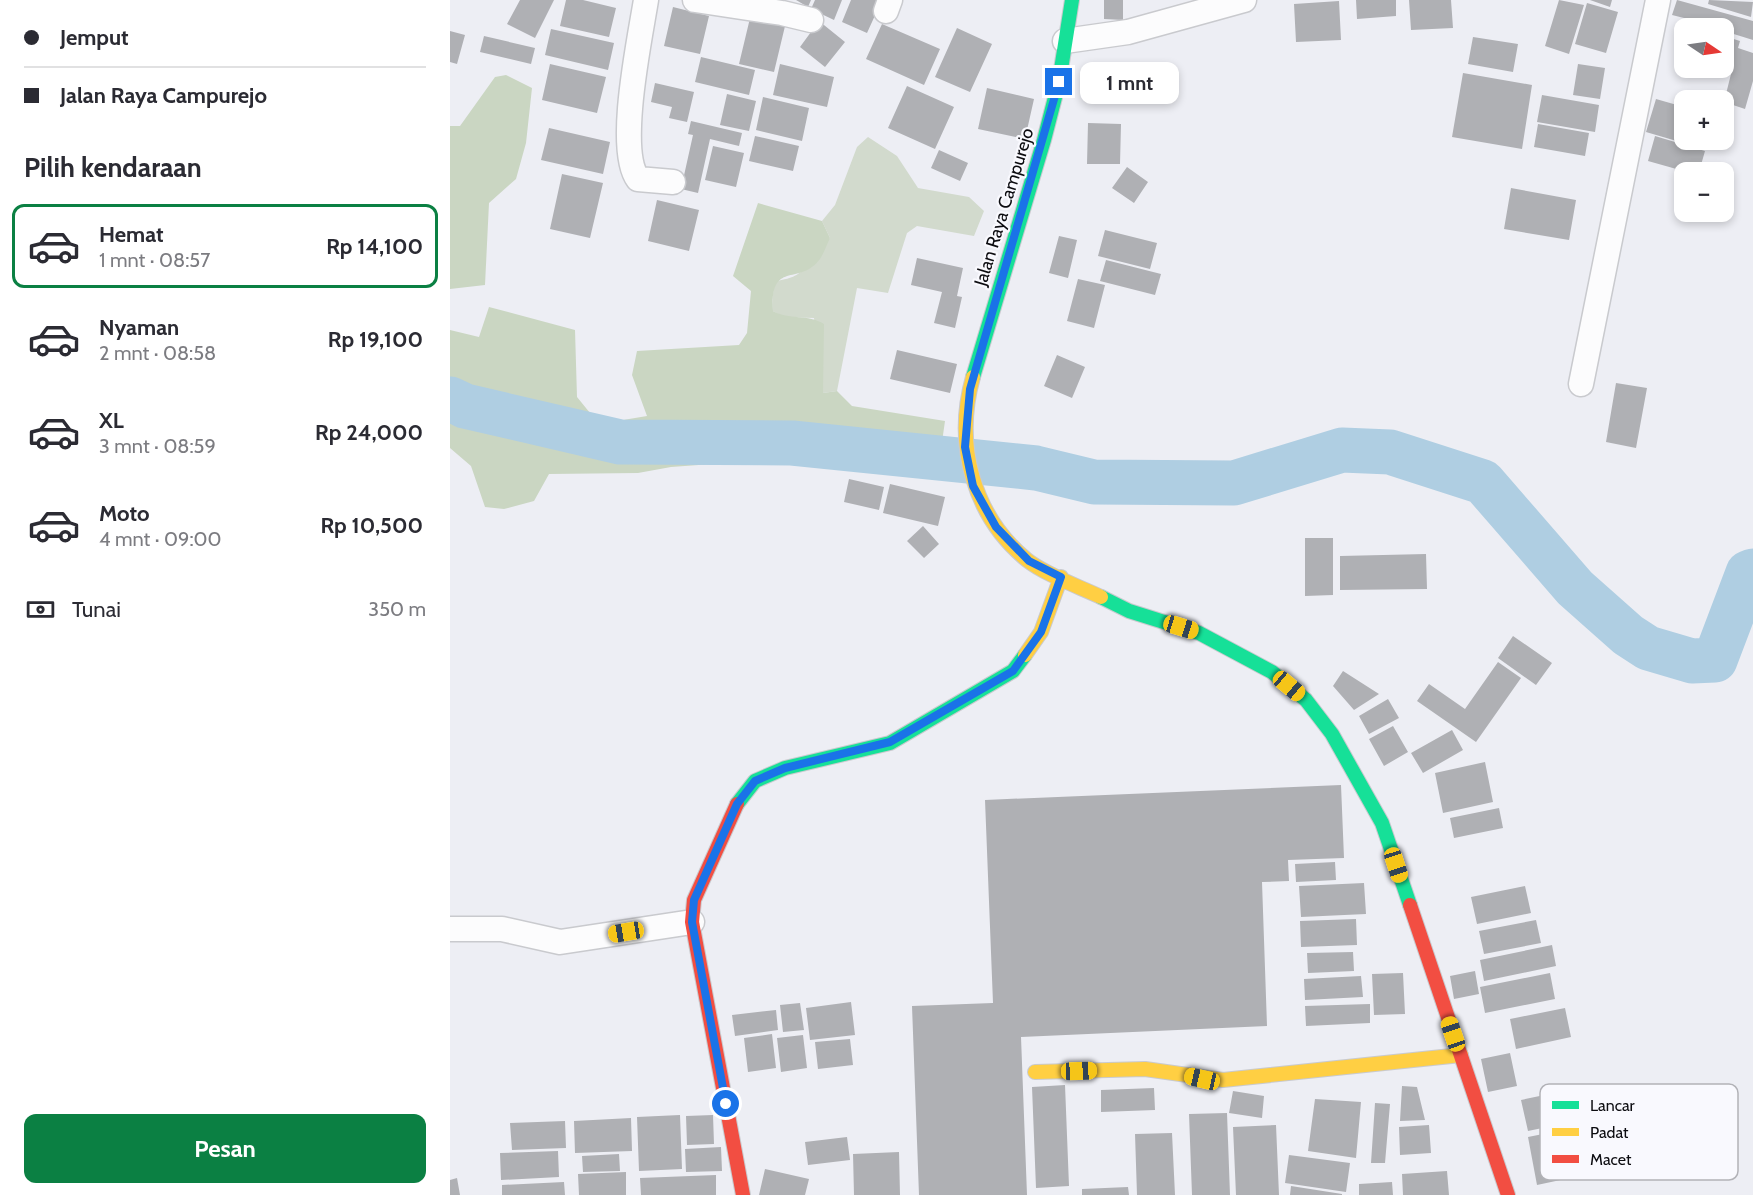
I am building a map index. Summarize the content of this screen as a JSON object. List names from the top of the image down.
{
  "streets": {
    "main road": ["Jalan Raya Campurejo"]
  },
  "legend": ["Lancar", "Padat", "Macet"],
  "north": "right",
  "page": {
    "banner": ["Jemput", "Jalan Raya Campurejo"],
    "map_buttons": ["+", "−"],
    "bubble": "1 mnt",
    "heading": "Pilih kendaraan",
    "list": [
      {
        "name": "Hemat",
        "note": "1 mnt · 08:57",
        "value": "Rp 14,100"
      },
      {
        "name": "Nyaman",
        "note": "2 mnt · 08:58",
        "value": "Rp 19,100"
      },
      {
        "name": "XL",
        "note": "3 mnt · 08:59",
        "value": "Rp 24,000"
      },
      {
        "name": "Moto",
        "note": "4 mnt · 09:00",
        "value": "Rp 10,500"
      }
    ],
    "pay": ["Tunai", "350 m"],
    "buttons": "Pesan"
  }
}
